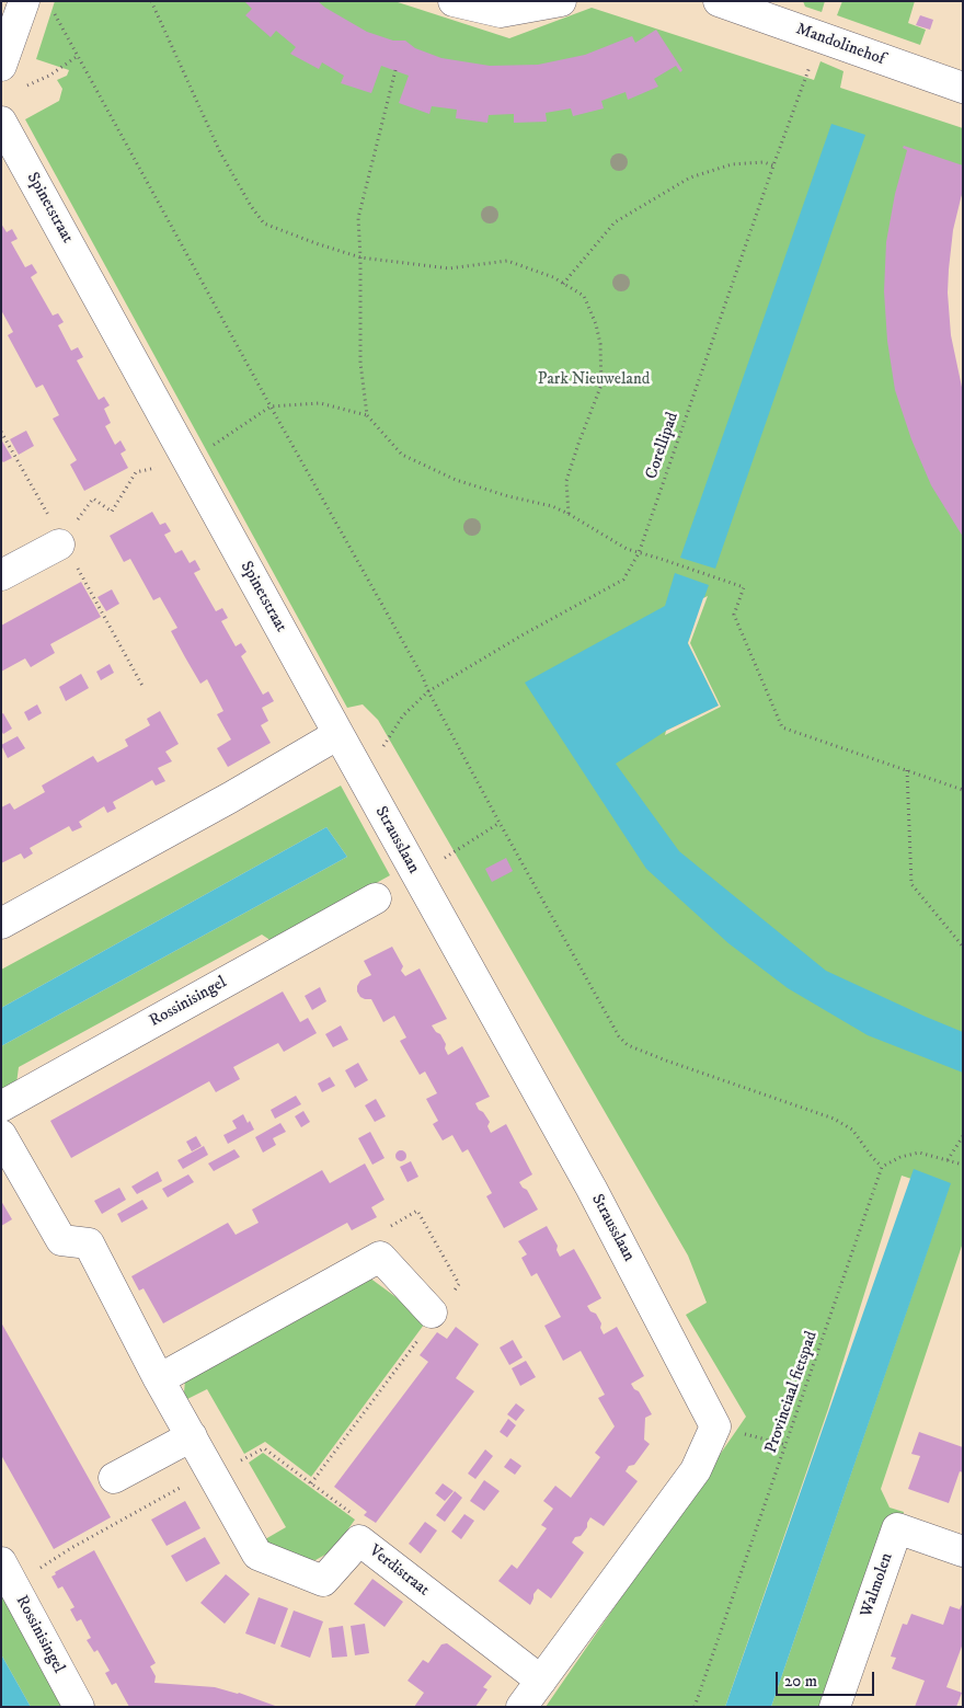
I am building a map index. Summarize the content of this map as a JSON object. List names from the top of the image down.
{
  "streets": {
    "street": [
      "Mandolinehof",
      "Spinetstraat",
      "Strausslaan",
      "Rossinisingel",
      "Verdistraat",
      "Walmolen"
    ],
    "path": ["Corellipad", "Provinciaal fietspad"]
  },
  "crossings": [
    ["Mandolinehof", "Corellipad"],
    ["Spinetstraat", "Strausslaan"]
  ],
  "parks": ["Park Nieuweland"],
  "scale_bar": "20 m"
}
